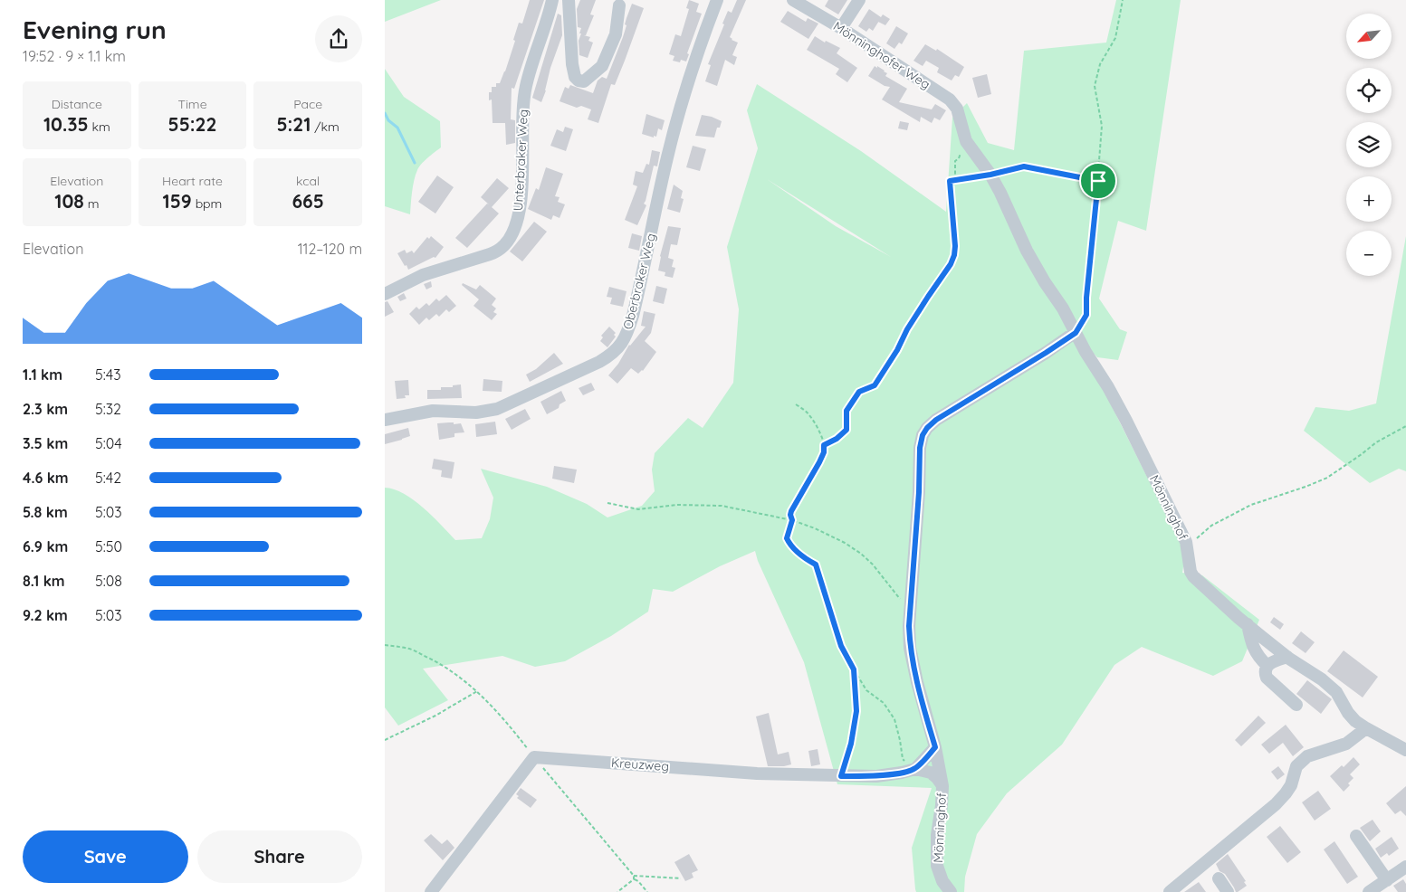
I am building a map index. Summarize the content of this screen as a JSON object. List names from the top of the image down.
{
  "streets": {
    "street": [
      "Mönninghofer Weg",
      "Unterbraker Weg",
      "Oberbraker Weg",
      "Mönninghof",
      "Kreuzweg"
    ]
  },
  "crossings": [
    ["Mönninghofer Weg", "Mönninghof"]
  ],
  "north": "bottom left",
  "page": {
    "heading": ["Evening run", "19:52 · 9 × 1.1 km"],
    "map_buttons": ["+", "−"],
    "stats": [
      ["Distance", "10.35 km"],
      ["Time", "55:22"],
      ["Pace", "5:21 /km"],
      ["Elevation", "108 m"],
      ["Heart rate", "159 bpm"],
      ["kcal", "665"]
    ],
    "chart": ["Elevation", "112–120 m"],
    "list": [
      {
        "name": "1.1 km",
        "note": "5:43"
      },
      {
        "name": "2.3 km",
        "note": "5:32"
      },
      {
        "name": "3.5 km",
        "note": "5:04"
      },
      {
        "name": "4.6 km",
        "note": "5:42"
      },
      {
        "name": "5.8 km",
        "note": "5:03"
      },
      {
        "name": "6.9 km",
        "note": "5:50"
      },
      {
        "name": "8.1 km",
        "note": "5:08"
      },
      {
        "name": "9.2 km",
        "note": "5:03"
      }
    ],
    "buttons": ["Save", "Share"]
  }
}
